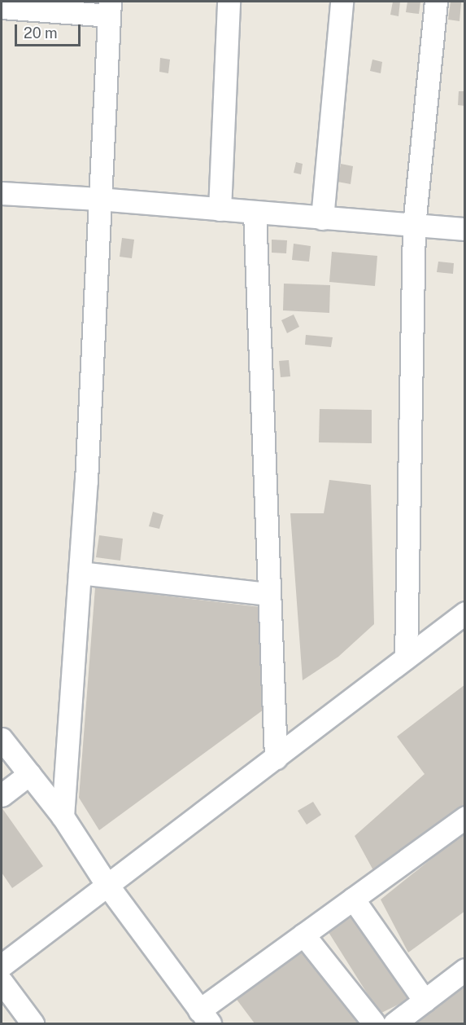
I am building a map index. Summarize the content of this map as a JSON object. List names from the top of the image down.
{
  "scale_bar": "20 m"
}
